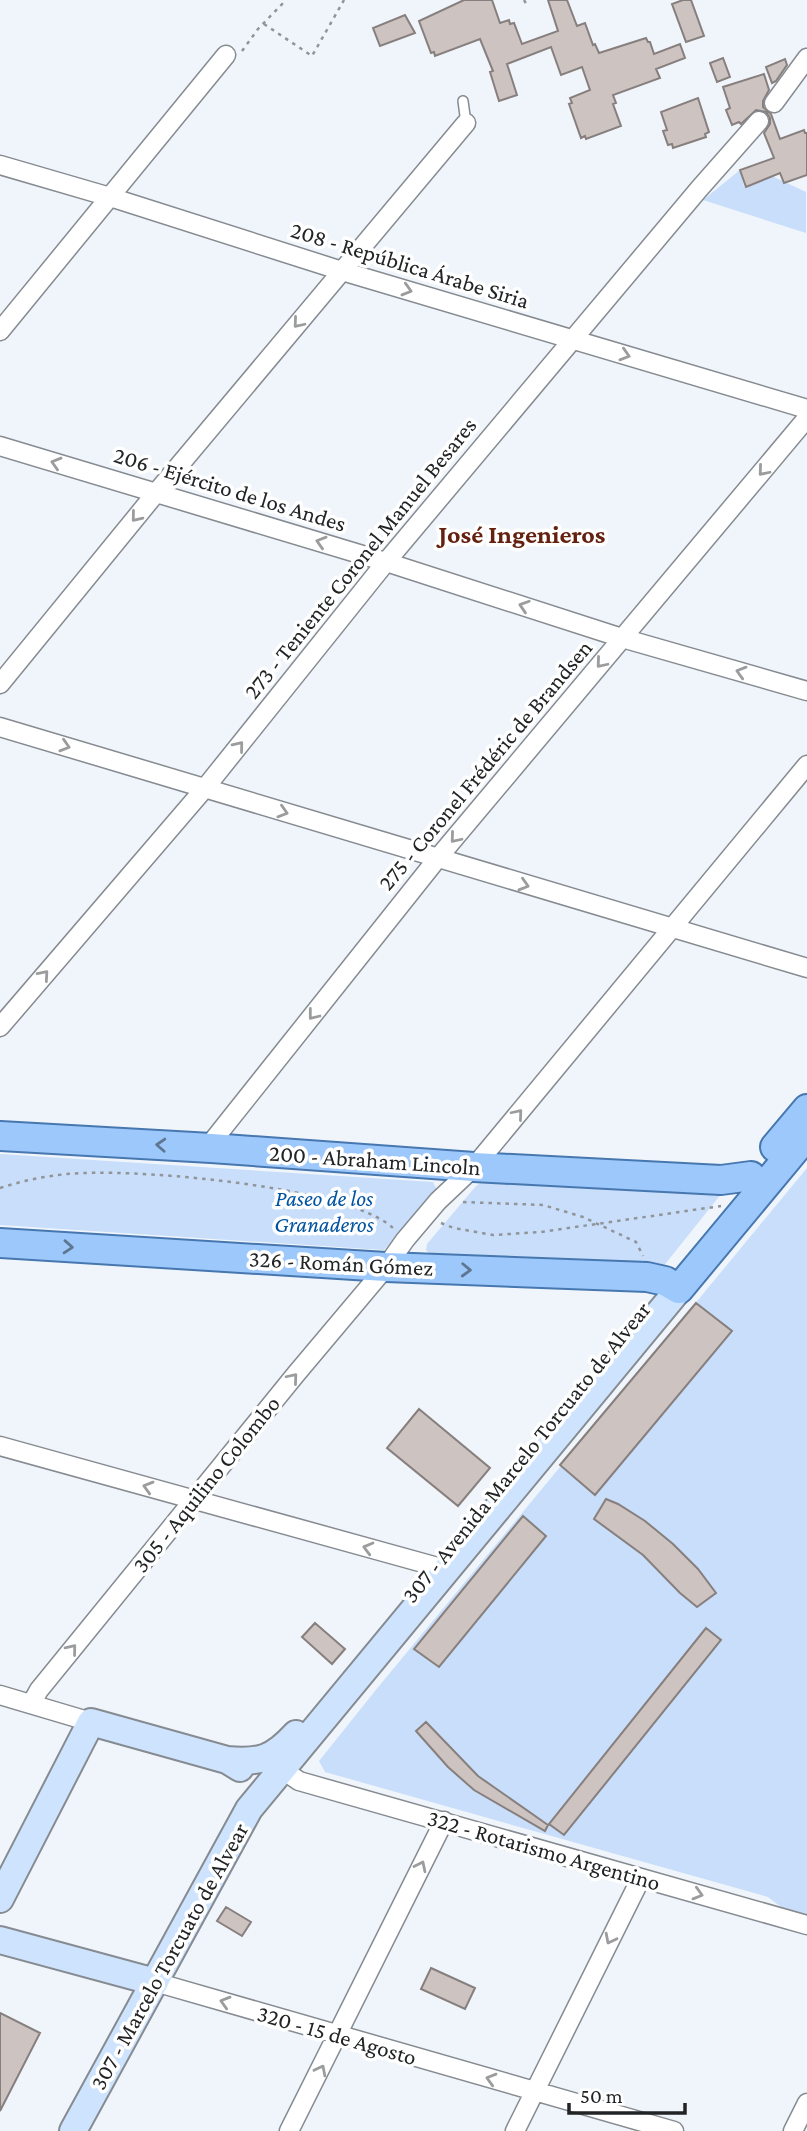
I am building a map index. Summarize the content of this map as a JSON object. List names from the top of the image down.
{
  "streets": {
    "main road": [
      "200 - Abraham Lincoln",
      "326 - Román Gómez",
      "307 - Avenida Marcelo Torcuato de Alvear",
      "322 - Rotarismo Argentino",
      "307 - Marcelo Torcuato de Alvear",
      "320 - 15 de Agosto"
    ],
    "street": [
      "208 - República Árabe Siria",
      "206 - Ejército de los Andes",
      "273 - Teniente Coronel Manuel Besares",
      "275 - Coronel Frédéric de Brandsen",
      "305 - Aquilino Colombo"
    ]
  },
  "crossings": [
    ["208 - República Árabe Siria", "273 - Teniente Coronel Manuel Besares"],
    ["206 - Ejército de los Andes", "273 - Teniente Coronel Manuel Besares"],
    ["206 - Ejército de los Andes", "275 - Coronel Frédéric de Brandsen"],
    ["275 - Coronel Frédéric de Brandsen", "200 - Abraham Lincoln"],
    ["200 - Abraham Lincoln", "307 - Avenida Marcelo Torcuato de Alvear"],
    ["200 - Abraham Lincoln", "305 - Aquilino Colombo"],
    ["326 - Román Gómez", "307 - Avenida Marcelo Torcuato de Alvear"],
    ["326 - Román Gómez", "305 - Aquilino Colombo"],
    ["307 - Avenida Marcelo Torcuato de Alvear", "322 - Rotarismo Argentino"],
    ["307 - Avenida Marcelo Torcuato de Alvear", "307 - Marcelo Torcuato de Alvear"],
    ["305 - Aquilino Colombo", "322 - Rotarismo Argentino"],
    ["322 - Rotarismo Argentino", "307 - Marcelo Torcuato de Alvear"],
    ["307 - Marcelo Torcuato de Alvear", "320 - 15 de Agosto"]
  ],
  "one_way": [
    "208 - República Árabe Siria",
    "206 - Ejército de los Andes",
    "273 - Teniente Coronel Manuel Besares",
    "275 - Coronel Frédéric de Brandsen",
    "326 - Román Gómez",
    "305 - Aquilino Colombo",
    "320 - 15 de Agosto"
  ],
  "districts": ["José Ingenieros"],
  "parks": ["Paseo de los Granaderos"],
  "scale_bar": "50 m"
}
